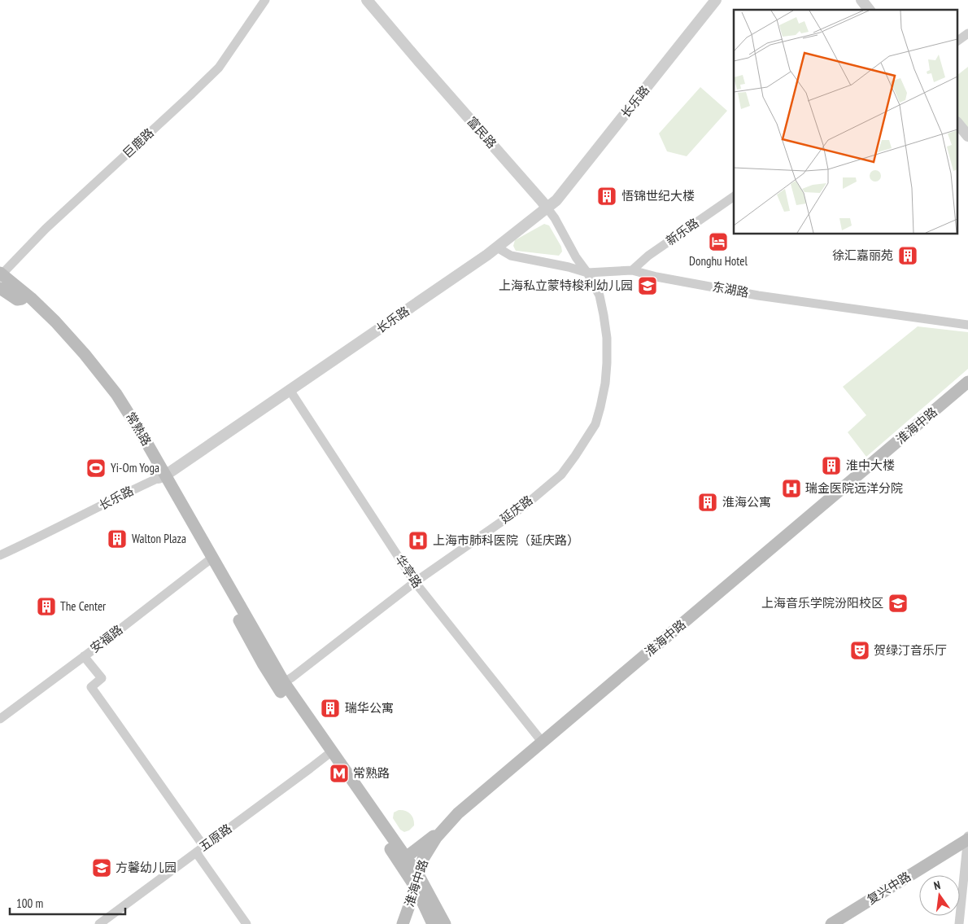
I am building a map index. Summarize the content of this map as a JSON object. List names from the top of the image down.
{
  "streets": {
    "main road": ["淮海中路", "常熟路", "复兴中路"],
    "street": [
      "长乐路",
      "富民路",
      "巨鹿路",
      "新乐路",
      "东湖路",
      "延庆路",
      "华亭路",
      "安福路",
      "五原路"
    ]
  },
  "crossings": [
    ["长乐路", "富民路"],
    ["长乐路", "东湖路"],
    ["长乐路", "常熟路"],
    ["长乐路", "华亭路"],
    ["富民路", "东湖路"],
    ["富民路", "延庆路"],
    ["巨鹿路", "常熟路"],
    ["新乐路", "东湖路"],
    ["东湖路", "延庆路"],
    ["淮海中路", "常熟路"],
    ["淮海中路", "华亭路"],
    ["常熟路", "延庆路"],
    ["常熟路", "安福路"],
    ["常熟路", "五原路"],
    ["延庆路", "华亭路"]
  ],
  "places": {
    "building": [
      "悟锦世纪大楼",
      "徐汇嘉丽苑",
      "淮中大楼",
      "淮海公寓",
      "Walton Plaza",
      "The Center",
      "瑞华公寓"
    ],
    "hotel": ["Donghu Hotel"],
    "school or university": ["上海私立蒙特梭利幼儿园", "上海音乐学院汾阳校区", "方馨幼儿园"],
    "sports": ["Yi-Om Yoga"],
    "hospital": ["瑞金医院远洋分院", "上海市肺科医院（延庆路）"],
    "theatre": ["贺绿汀音乐厅"],
    "metro station": ["常熟路"]
  },
  "scale_bar": "100 m",
  "north": "top"
}
